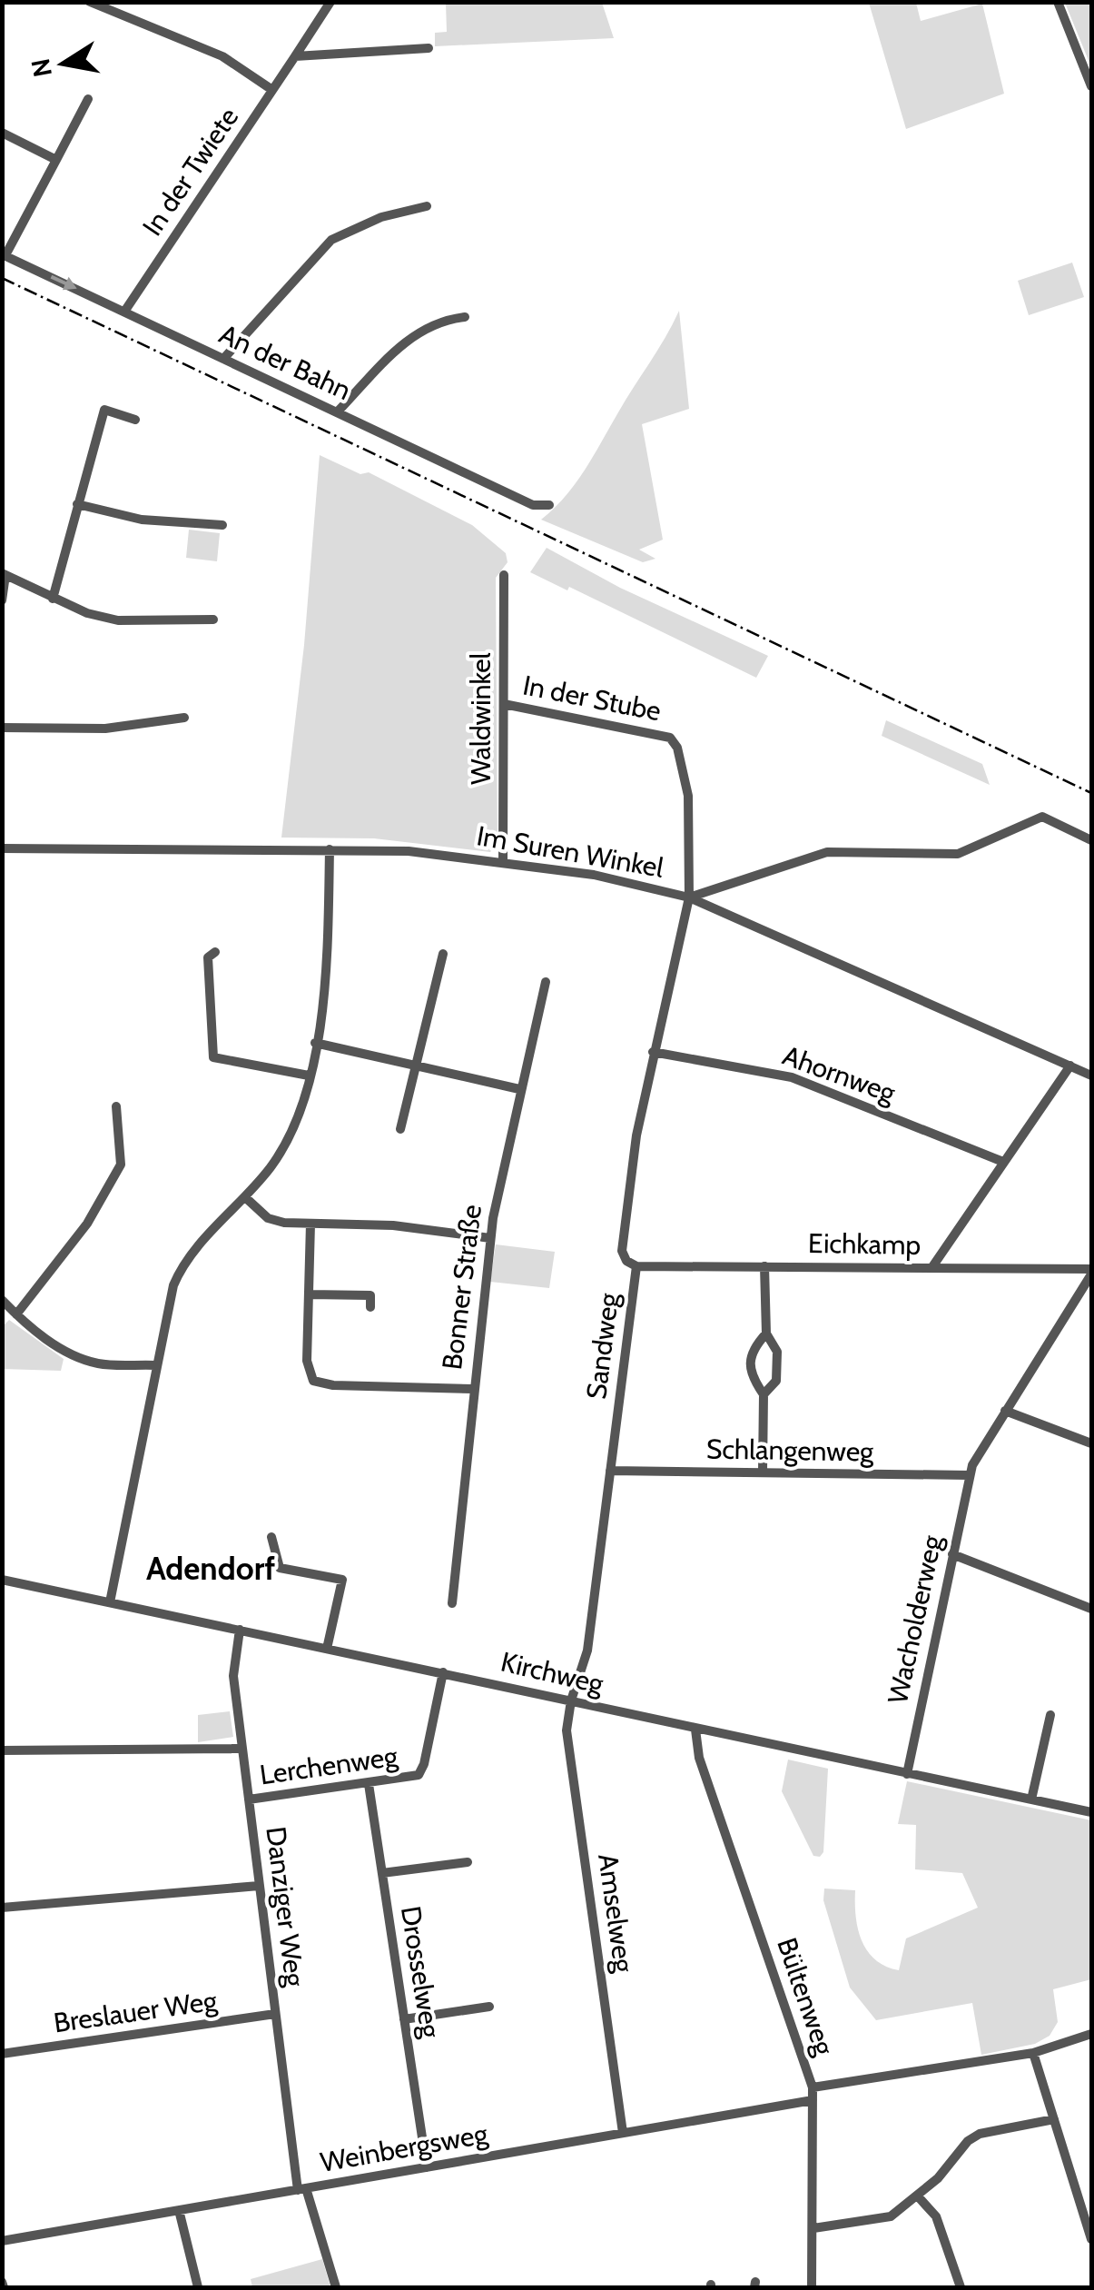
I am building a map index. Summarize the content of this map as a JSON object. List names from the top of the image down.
{
  "streets": {
    "street": [
      "In der Twiete",
      "An der Bahn",
      "In der Stube",
      "Waldwinkel",
      "Im Suren Winkel",
      "Ahornweg",
      "Eichkamp",
      "Bonner Straße",
      "Sandweg",
      "Schlangenweg",
      "Wacholderweg",
      "Kirchweg",
      "Lerchenweg",
      "Danziger Weg",
      "Amselweg",
      "Drosselweg",
      "Bültenweg",
      "Breslauer Weg",
      "Weinbergsweg"
    ]
  },
  "crossings": [
    ["In der Twiete", "An der Bahn"],
    ["In der Stube", "Waldwinkel"],
    ["In der Stube", "Im Suren Winkel"],
    ["In der Stube", "Sandweg"],
    ["Waldwinkel", "Im Suren Winkel"],
    ["Im Suren Winkel", "Sandweg"],
    ["Ahornweg", "Sandweg"],
    ["Eichkamp", "Sandweg"],
    ["Eichkamp", "Wacholderweg"],
    ["Sandweg", "Schlangenweg"],
    ["Sandweg", "Kirchweg"],
    ["Sandweg", "Amselweg"],
    ["Schlangenweg", "Wacholderweg"],
    ["Wacholderweg", "Kirchweg"],
    ["Kirchweg", "Lerchenweg"],
    ["Kirchweg", "Danziger Weg"],
    ["Kirchweg", "Amselweg"],
    ["Kirchweg", "Bültenweg"],
    ["Lerchenweg", "Danziger Weg"],
    ["Lerchenweg", "Drosselweg"],
    ["Danziger Weg", "Breslauer Weg"],
    ["Danziger Weg", "Weinbergsweg"],
    ["Amselweg", "Weinbergsweg"],
    ["Drosselweg", "Weinbergsweg"],
    ["Bültenweg", "Weinbergsweg"]
  ],
  "districts": ["Adendorf"],
  "north": "left"
}
